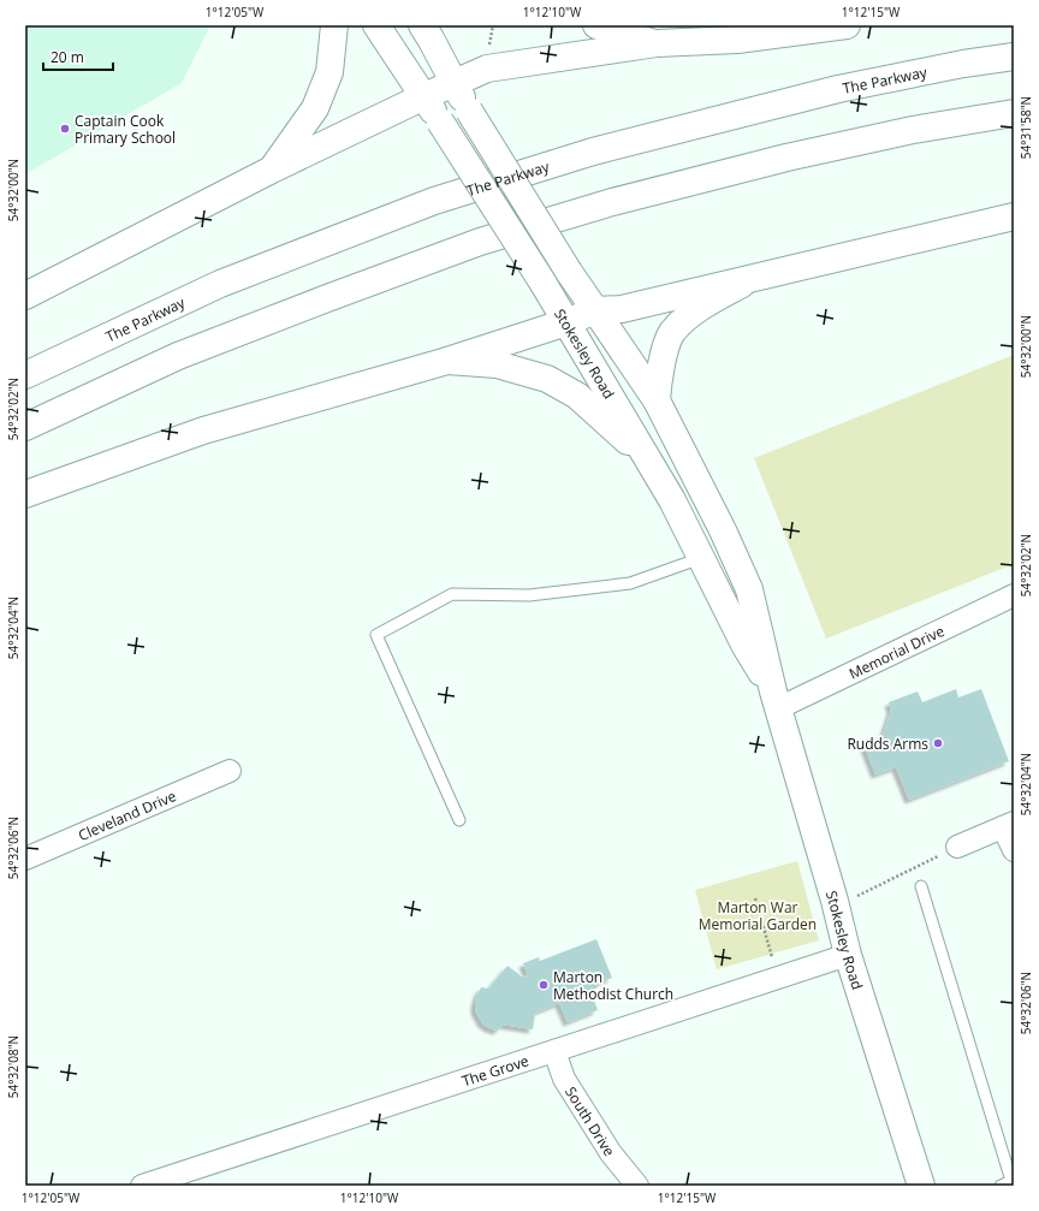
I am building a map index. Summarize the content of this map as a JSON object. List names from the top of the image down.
{
  "streets": {
    "main road": ["The Parkway", "Stokesley Road"],
    "street": [
      "Memorial Drive",
      "Cleveland Drive",
      "The Grove",
      "South Drive"
    ]
  },
  "crossings": [
    ["Stokesley Road", "Memorial Drive"],
    ["Stokesley Road", "The Grove"],
    ["The Grove", "South Drive"]
  ],
  "parks": ["Marton War Memorial Garden"],
  "places": ["Captain Cook Primary School", "Rudds Arms", "Marton Methodist Church"],
  "scale_bar": "20 m",
  "coordinates": [
    "1°12'05\"W",
    "1°12'10\"W",
    "1°12'15\"W",
    "54°31'58\"N",
    "54°32'00\"N",
    "54°32'02\"N",
    "54°32'04\"N",
    "54°32'06\"N",
    "54°32'08\"N"
  ]
}
